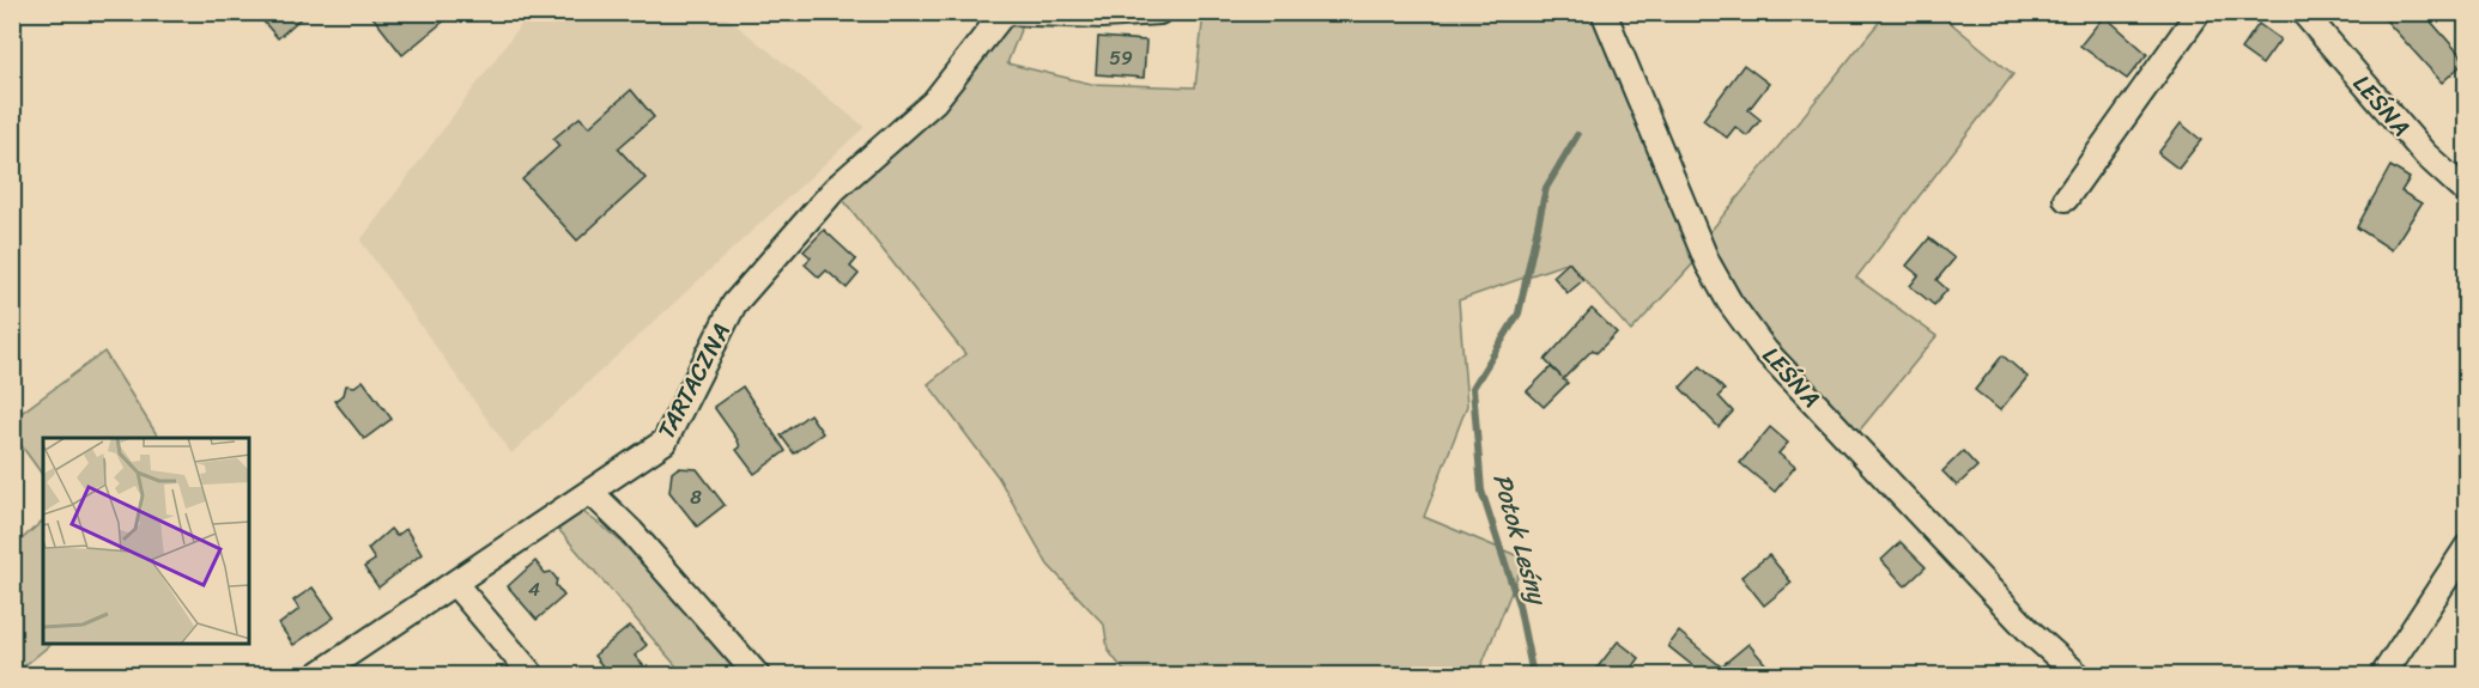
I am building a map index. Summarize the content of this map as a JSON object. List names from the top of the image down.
{
  "streets": {
    "street": ["LEŚNA", "TARTACZNA"]
  },
  "water": ["Potok Leśny"],
  "house_numbers": ["59", "8", "4"]
}
